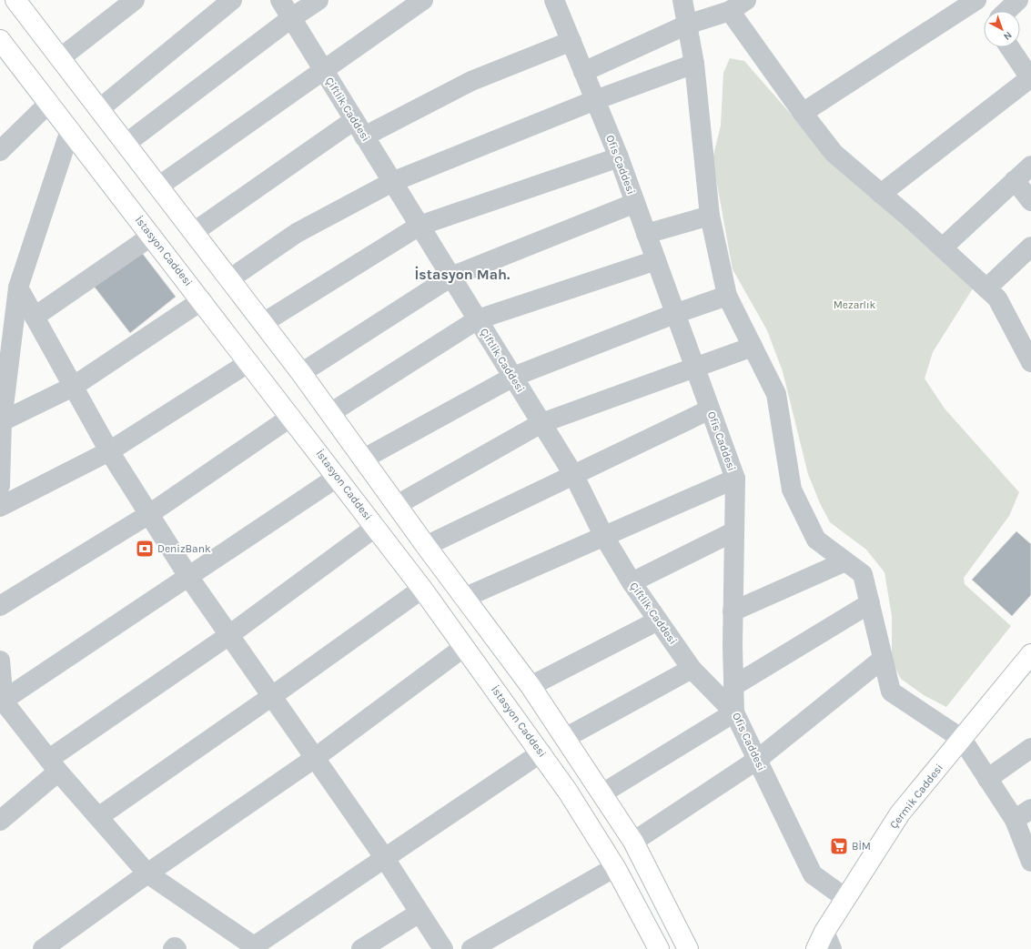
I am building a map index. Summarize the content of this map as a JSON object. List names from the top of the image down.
{
  "streets": {
    "main road": ["İstasyon Caddesi", "Çermik Caddesi"],
    "street": ["Çiftlik Caddesi", "Ofis Caddesi"]
  },
  "crossings": [
    ["Çiftlik Caddesi", "Ofis Caddesi"],
    ["Ofis Caddesi", "Çermik Caddesi"]
  ],
  "districts": ["İstasyon Mah."],
  "parks": ["Mezarlık"],
  "places": {
    "bank": ["DenizBank"],
    "supermarket": ["BİM"]
  },
  "north": "bottom right"
}
